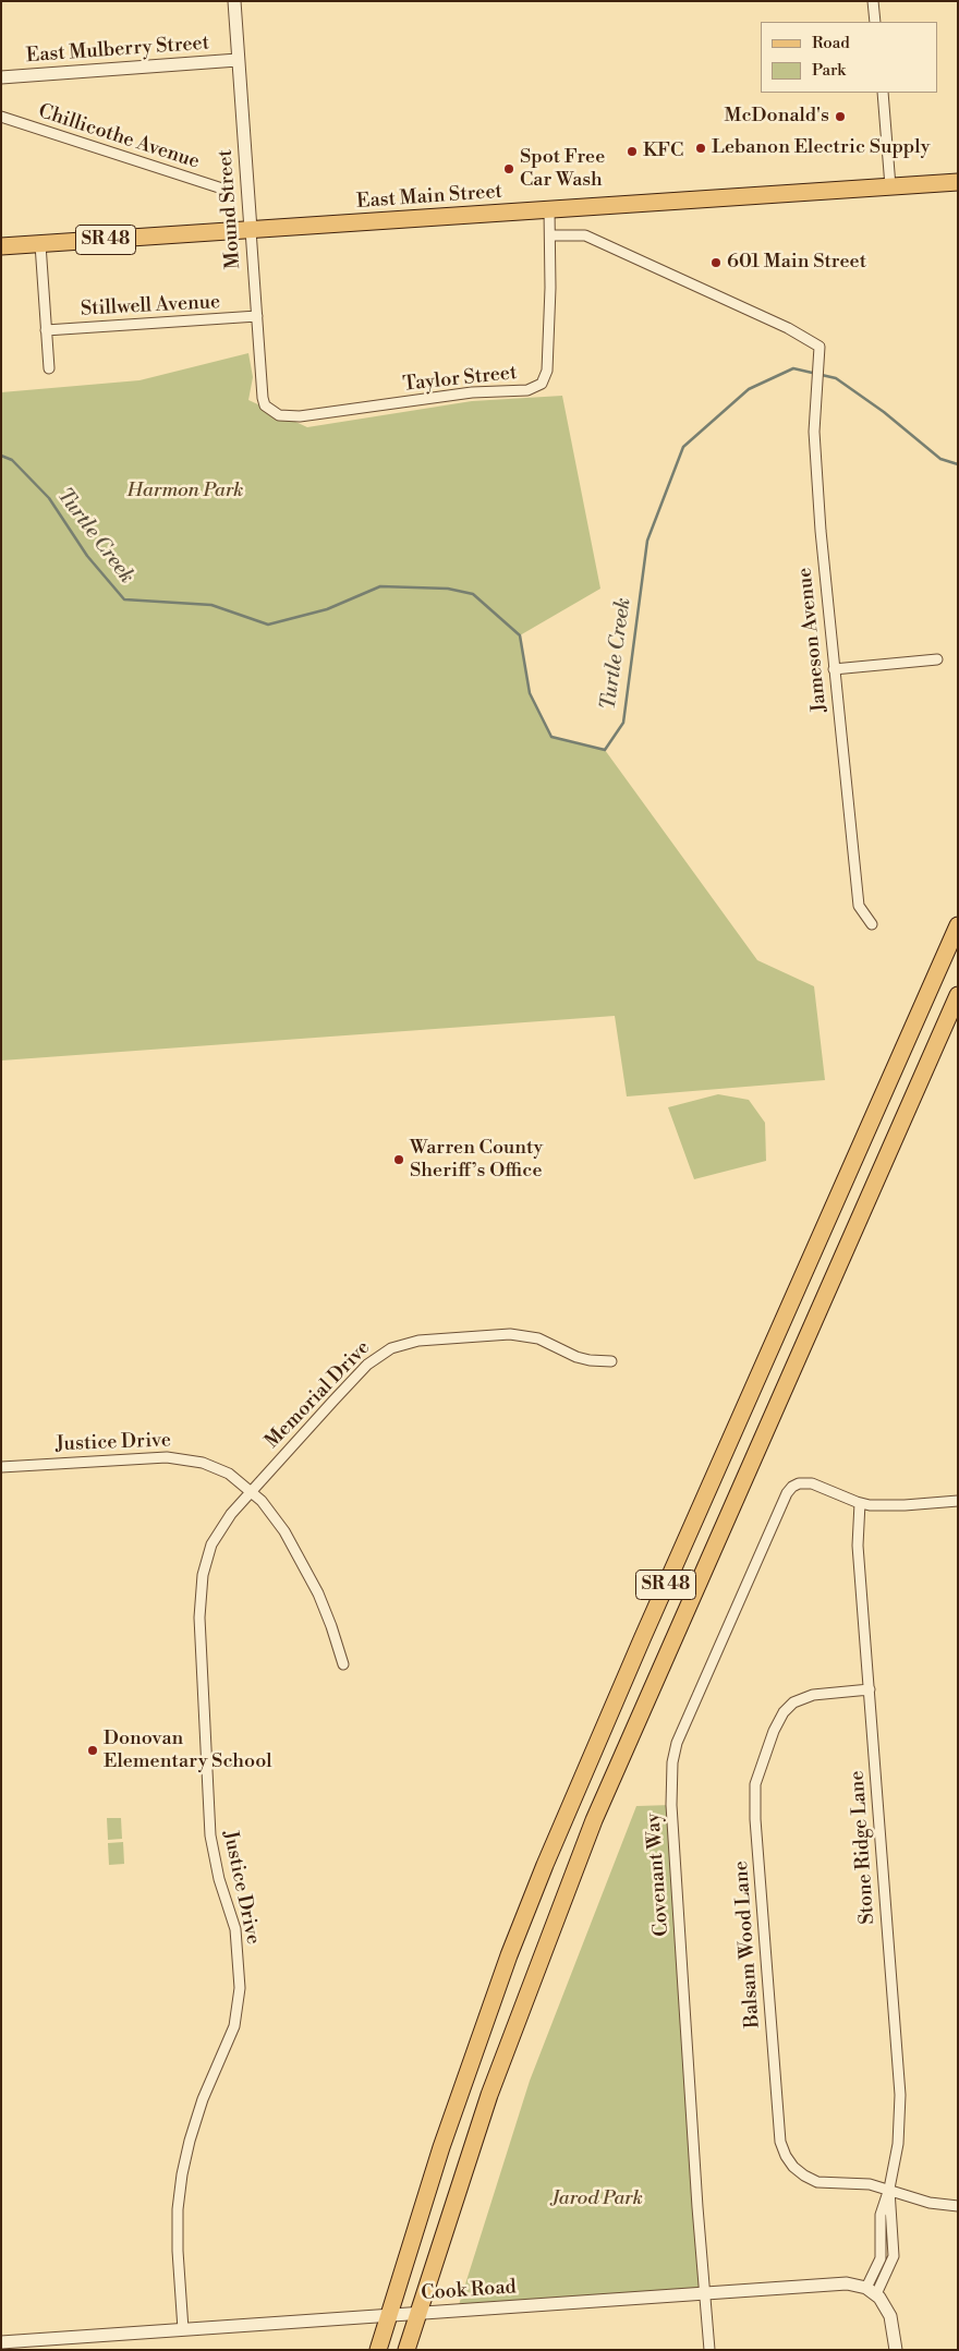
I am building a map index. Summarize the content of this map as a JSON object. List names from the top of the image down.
{
  "streets": {
    "main road": ["East Main Street", "SR 48"],
    "street": [
      "East Mulberry Street",
      "Chillicothe Avenue",
      "Mound Street",
      "Stillwell Avenue",
      "Taylor Street",
      "Jameson Avenue",
      "Memorial Drive",
      "Justice Drive",
      "Stone Ridge Lane",
      "Covenant Way",
      "Balsam Wood Lane",
      "Cook Road"
    ]
  },
  "crossings": [
    ["East Mulberry Street", "Mound Street"],
    ["East Main Street", "Mound Street"],
    ["East Main Street", "Taylor Street"],
    ["Mound Street", "Stillwell Avenue"],
    ["Mound Street", "Taylor Street"],
    ["SR 48", "Cook Road"],
    ["Taylor Street", "Jameson Avenue"],
    ["Memorial Drive", "Justice Drive"],
    ["Justice Drive", "Cook Road"],
    ["Stone Ridge Lane", "Covenant Way"],
    ["Stone Ridge Lane", "Balsam Wood Lane"],
    ["Stone Ridge Lane", "Cook Road"],
    ["Covenant Way", "Cook Road"]
  ],
  "water": ["Turtle Creek"],
  "parks": ["Harmon Park", "Jarod Park"],
  "places": [
    "McDonald's",
    "Lebanon Electric Supply",
    "KFC",
    "Spot Free Car Wash",
    "601 Main Street",
    "Warren County Sheriff’s Office",
    "Donovan Elementary School"
  ],
  "legend": ["Road", "Park"]
}
